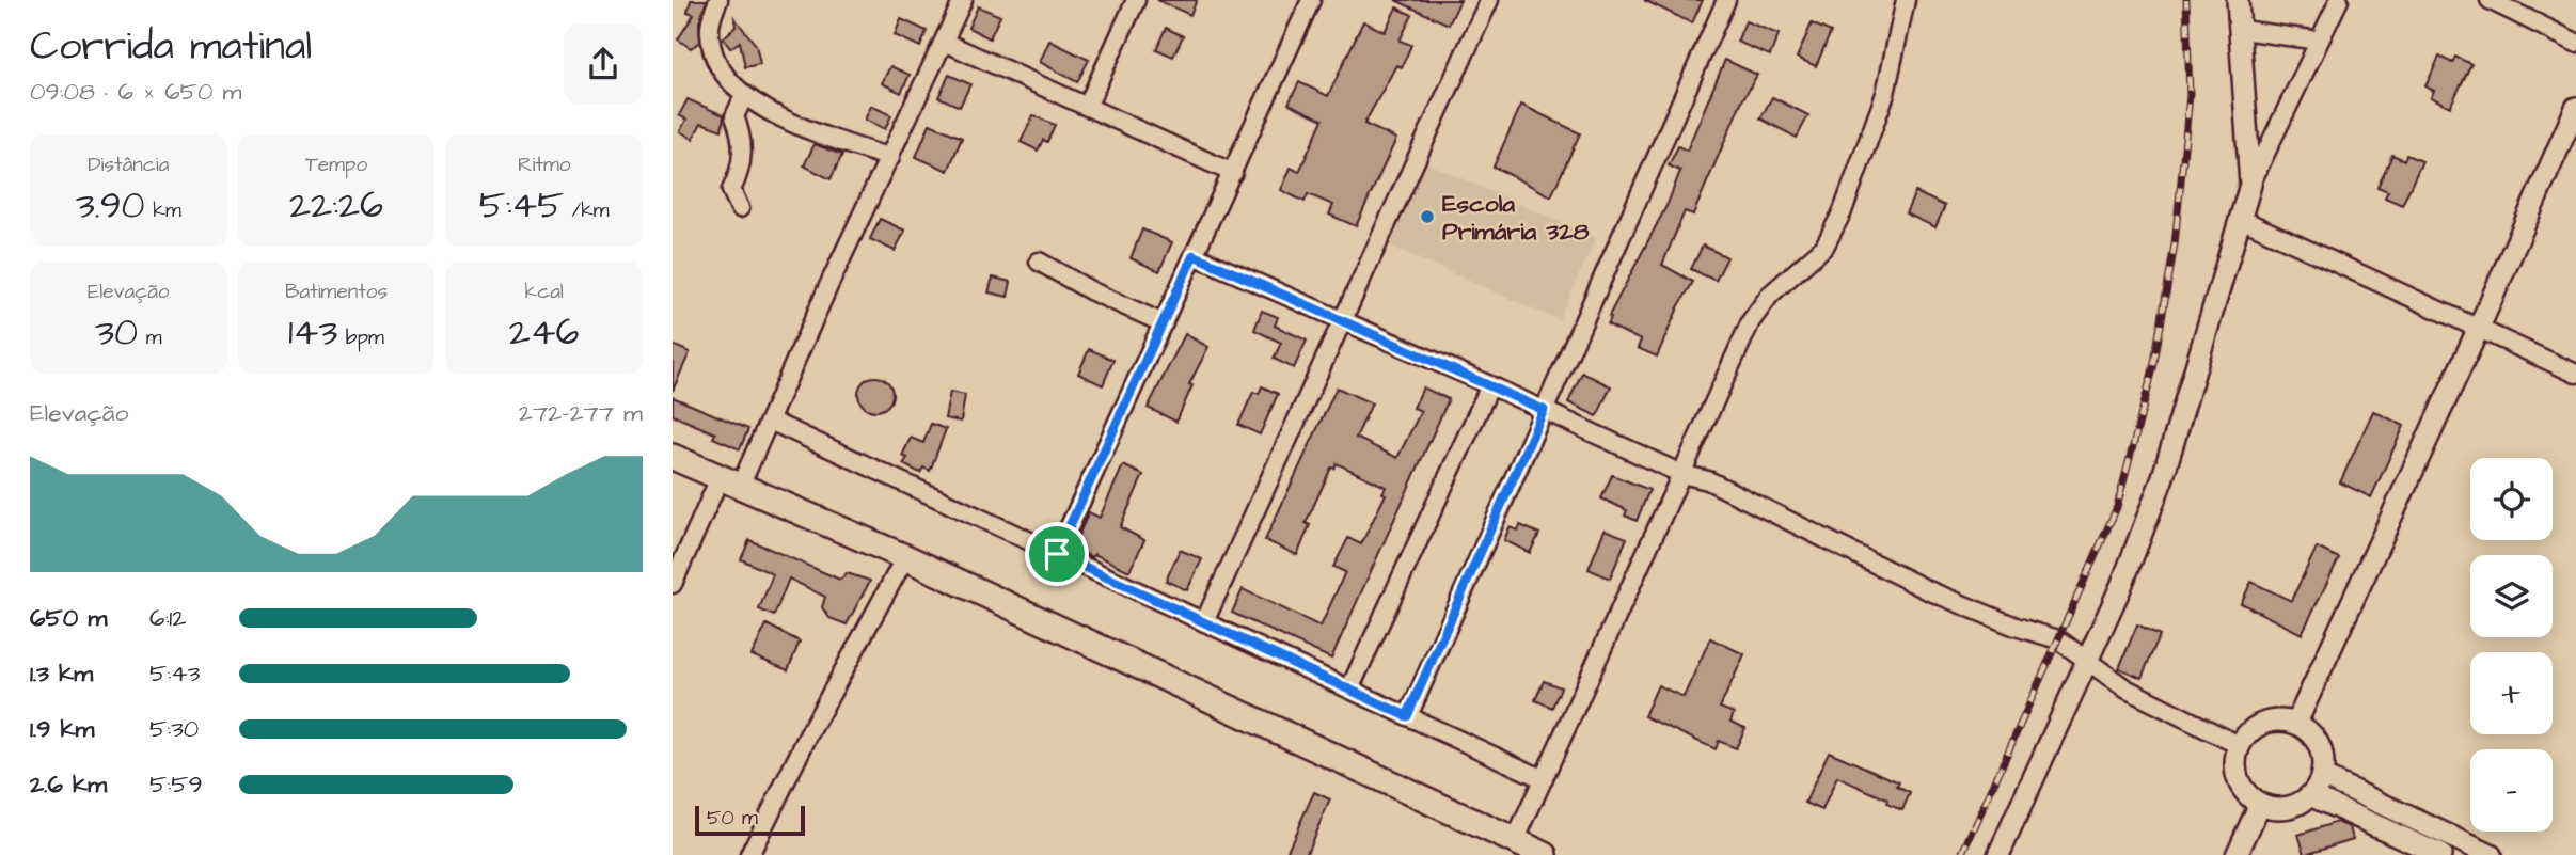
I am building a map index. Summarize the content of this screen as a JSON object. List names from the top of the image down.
{
  "places": ["Escola Primária 328"],
  "scale_bar": "50 m",
  "page": {
    "heading": ["Corrida matinal", "09:08 · 6 × 650 m"],
    "stats": [
      ["Distância", "3.90 km"],
      ["Tempo", "22:26"],
      ["Ritmo", "5:45 /km"],
      ["Elevação", "30 m"],
      ["Batimentos", "143 bpm"],
      ["kcal", "246"]
    ],
    "chart": ["Elevação", "272–277 m"],
    "map_buttons": ["+", "−"],
    "list": [
      {
        "name": "650 m",
        "note": "6:12"
      },
      {
        "name": "1.3 km",
        "note": "5:43"
      },
      {
        "name": "1.9 km",
        "note": "5:30"
      },
      {
        "name": "2.6 km",
        "note": "5:59"
      }
    ],
    "scale": "50 m"
  }
}
